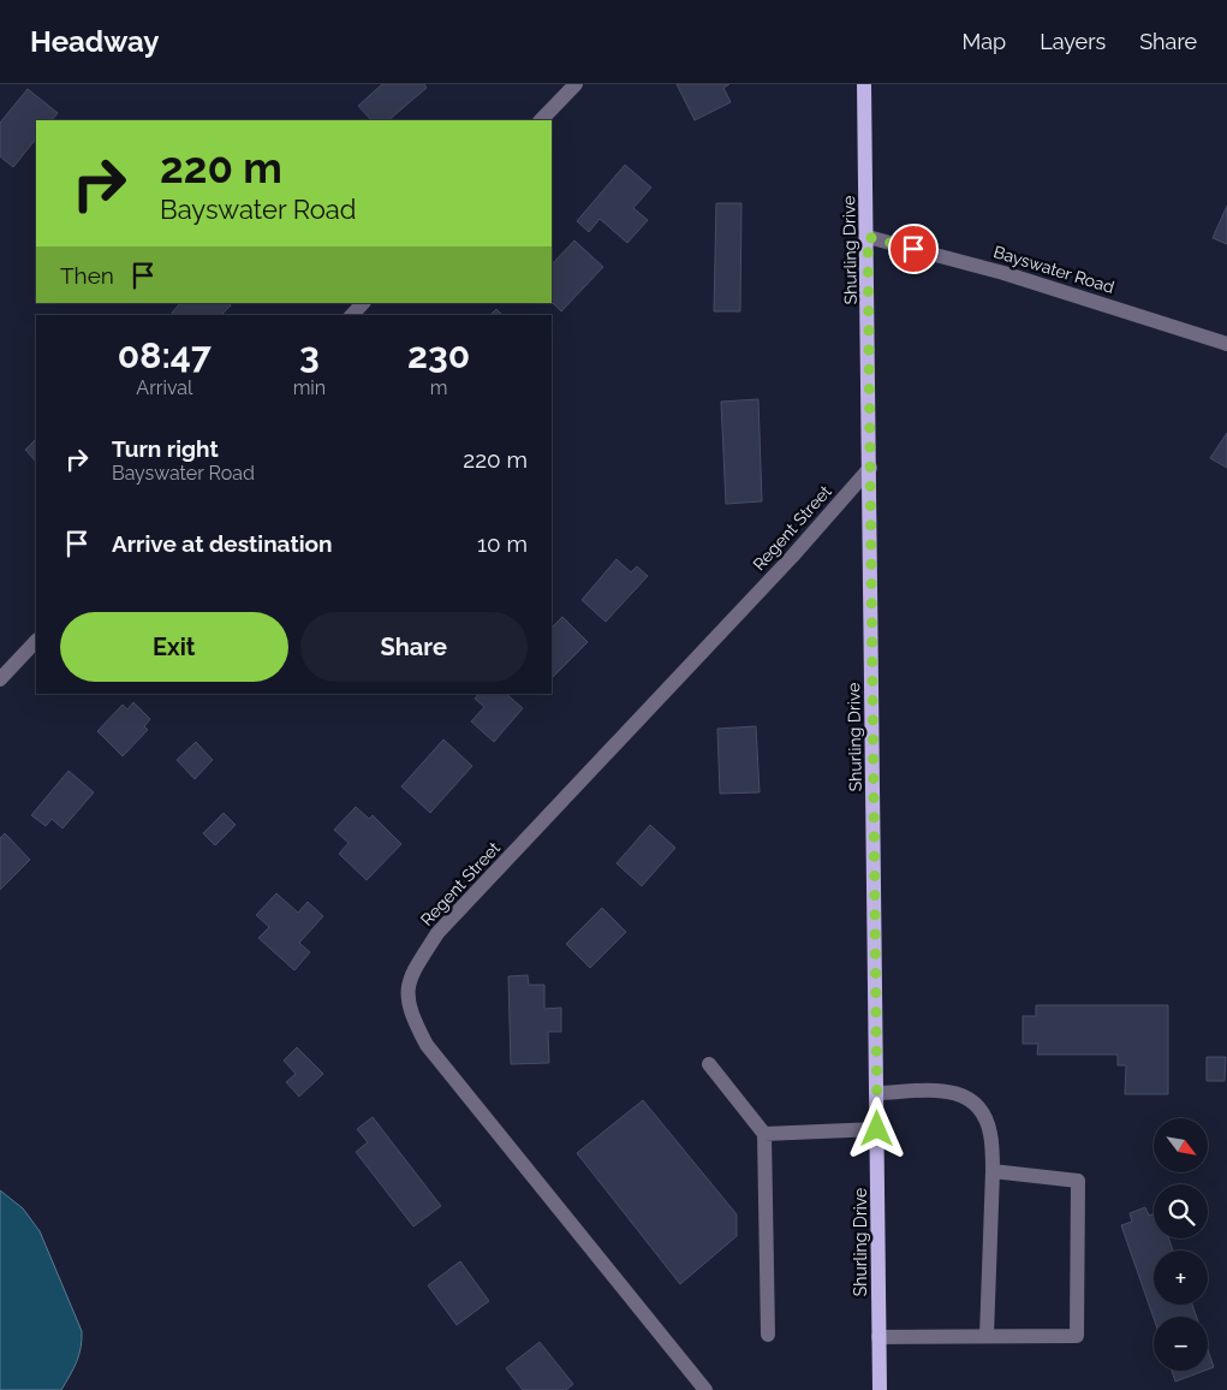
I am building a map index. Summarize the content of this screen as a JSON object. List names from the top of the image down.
{
  "streets": {
    "main road": ["Shurling Drive"],
    "street": ["Bayswater Road", "Regent Street"]
  },
  "crossings": [
    ["Shurling Drive", "Bayswater Road"],
    ["Shurling Drive", "Regent Street"]
  ],
  "north": "bottom right",
  "page": {
    "header": "Headway",
    "nav": ["Map", "Layers", "Share"],
    "turn": ["220 m", "Bayswater Road"],
    "then": "Then",
    "eta": [
      "08:47",
      "Arrival",
      "3",
      "min",
      "230",
      "m"
    ],
    "list": [
      {
        "name": "Turn right",
        "note": "Bayswater Road",
        "value": "220 m"
      },
      {
        "name": "Arrive at destination",
        "value": "10 m"
      }
    ],
    "buttons": ["Exit", "Share"],
    "map_buttons": ["+", "−"]
  }
}
